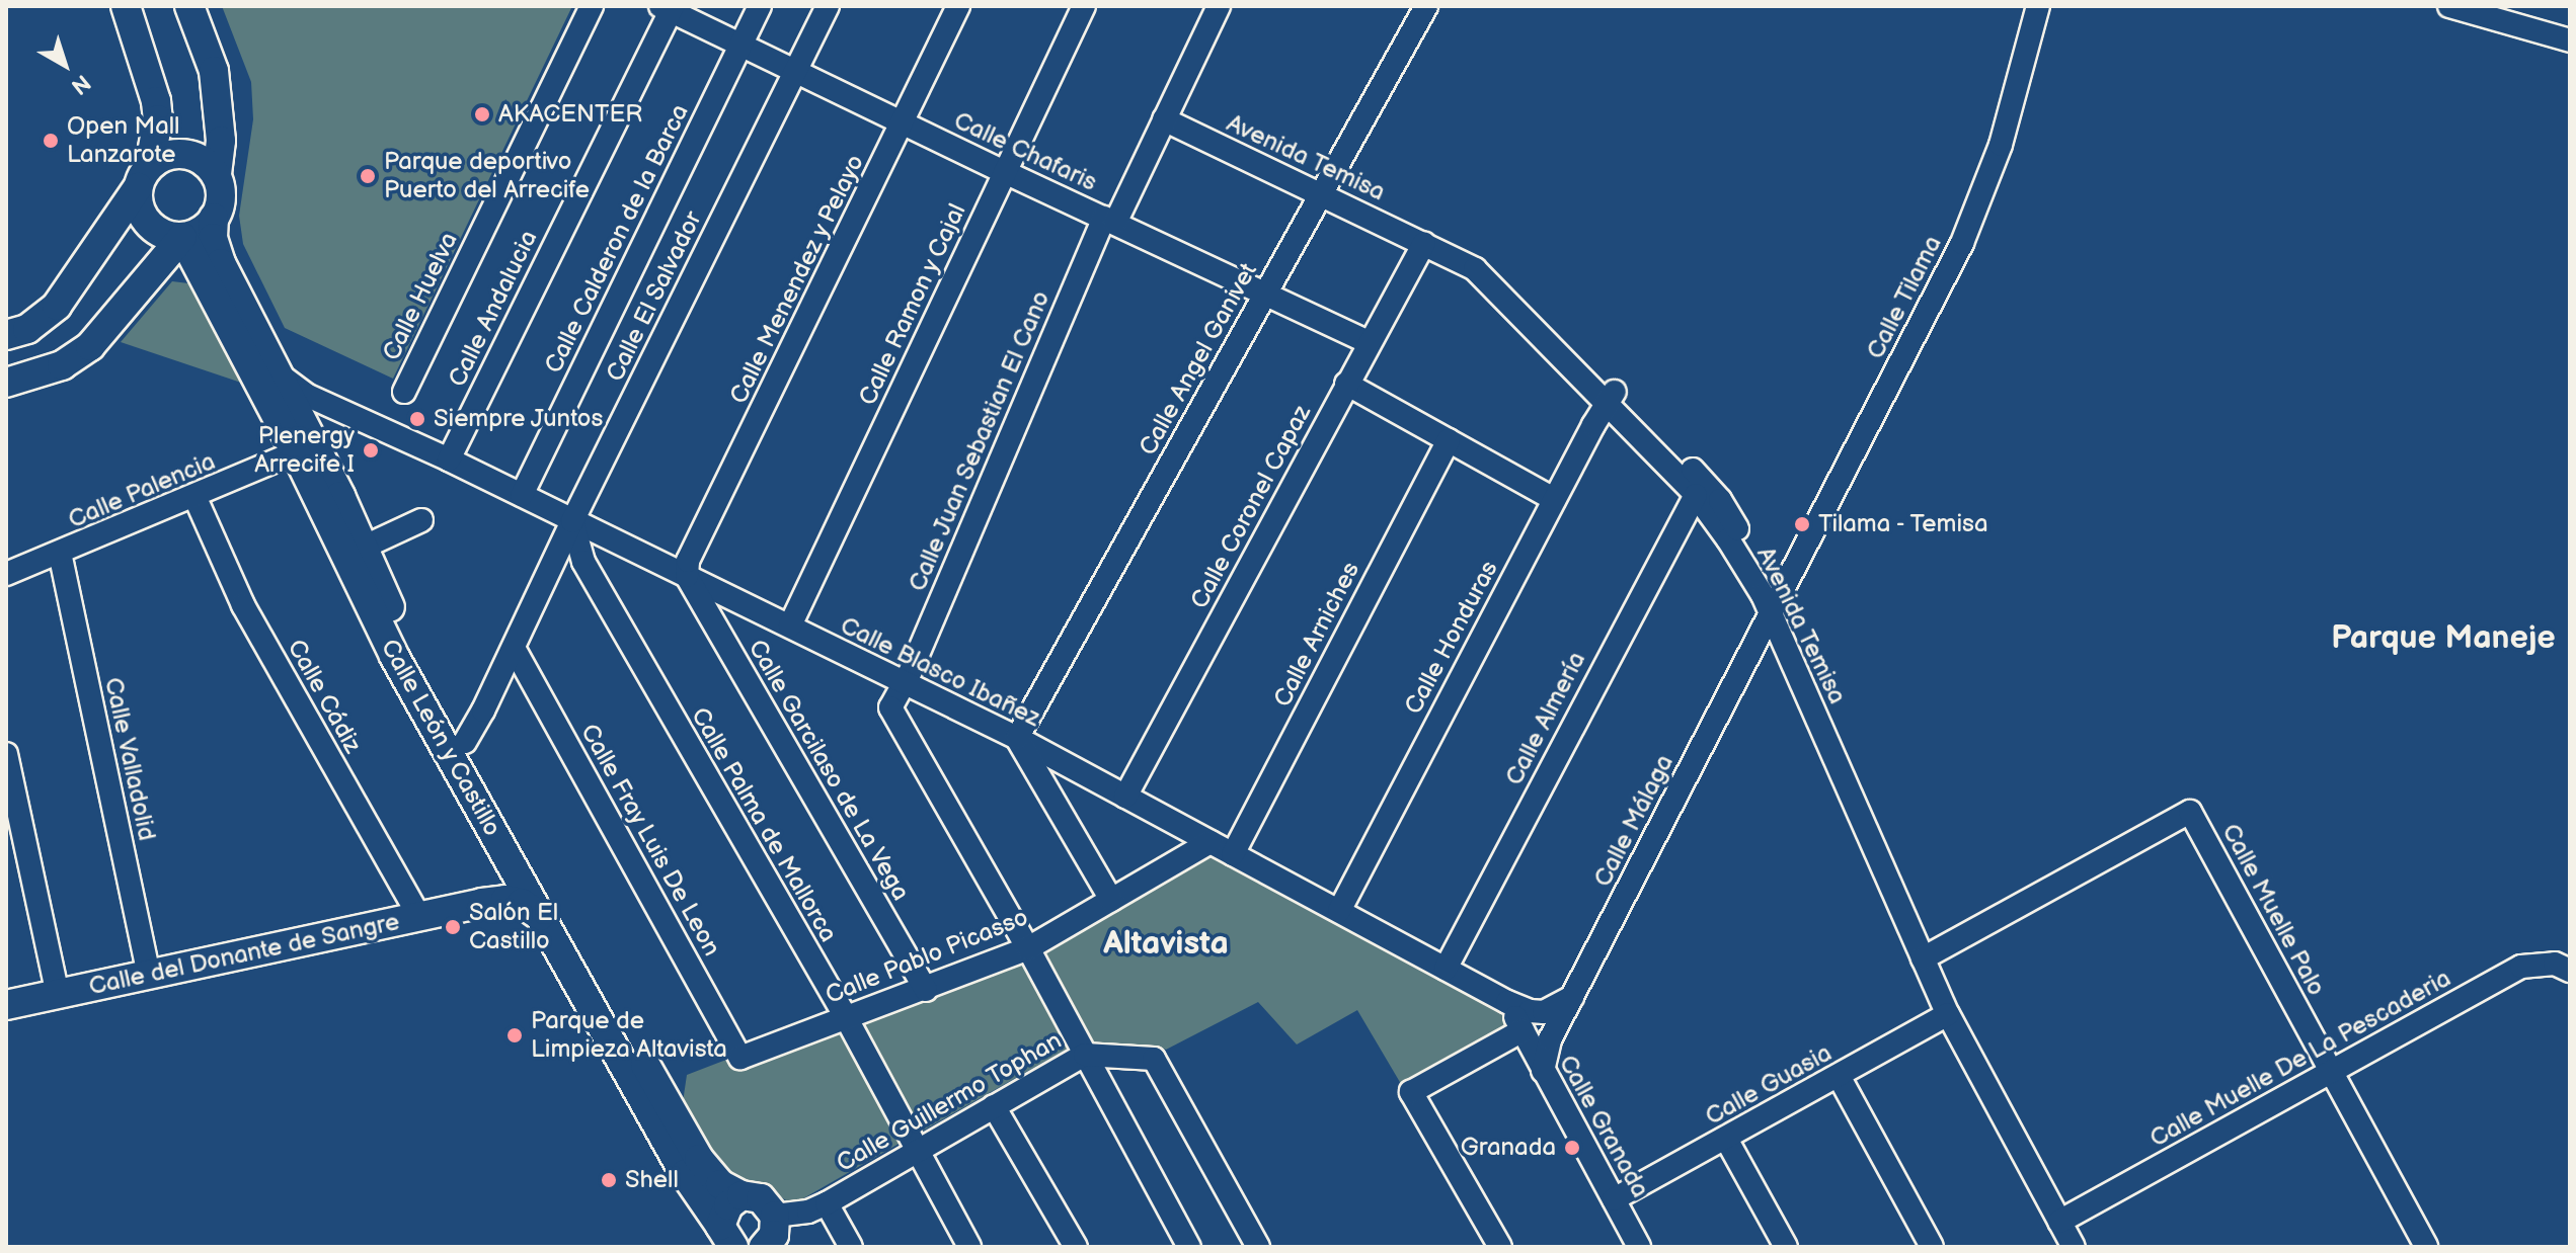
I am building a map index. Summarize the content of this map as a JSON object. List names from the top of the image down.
{
  "streets": {
    "main road": ["Calle León y Castillo", "Calle del Donante de Sangre"],
    "street": [
      "Calle Chafaris",
      "Avenida Temisa",
      "Calle Calderon de la Barca",
      "Calle Menendez y Pelayo",
      "Calle Huelva",
      "Calle El Salvador",
      "Calle Tilama",
      "Calle Ramon y Cajal",
      "Calle Andalucia",
      "Calle Angel Ganivet",
      "Calle Juan Sebastian El Cano",
      "Calle Palencia",
      "Calle Coronel Capaz",
      "Calle Arniches",
      "Calle Honduras",
      "Calle Blasco Ibañez",
      "Calle Cádiz",
      "Calle Almería",
      "Calle Valladolid",
      "Calle Garcilaso de La Vega",
      "Calle Málaga",
      "Calle Palma de Mallorca",
      "Calle Fray Luis De Leon",
      "Calle Muelle Palo",
      "Calle Pablo Picasso",
      "Calle Muelle De La Pescaderia",
      "Calle Guasia",
      "Calle Guillermo Tophan",
      "Calle Granada"
    ]
  },
  "crossings": [
    ["Calle Chafaris", "Calle Calderon de la Barca"],
    ["Calle Chafaris", "Calle Menendez y Pelayo"],
    ["Calle Chafaris", "Calle El Salvador"],
    ["Calle Chafaris", "Calle Ramon y Cajal"],
    ["Calle Chafaris", "Calle Andalucia"],
    ["Calle Chafaris", "Calle Angel Ganivet"],
    ["Calle Chafaris", "Calle Juan Sebastian El Cano"],
    ["Calle Chafaris", "Calle Coronel Capaz"],
    ["Avenida Temisa", "Calle Tilama"],
    ["Avenida Temisa", "Calle Angel Ganivet"],
    ["Avenida Temisa", "Calle Juan Sebastian El Cano"],
    ["Avenida Temisa", "Calle Coronel Capaz"],
    ["Avenida Temisa", "Calle Honduras"],
    ["Avenida Temisa", "Calle Almería"],
    ["Avenida Temisa", "Calle Málaga"],
    ["Avenida Temisa", "Calle Muelle Palo"],
    ["Avenida Temisa", "Calle Muelle De La Pescaderia"],
    ["Avenida Temisa", "Calle Guasia"],
    ["Calle Calderon de la Barca", "Calle Blasco Ibañez"],
    ["Calle Menendez y Pelayo", "Calle Blasco Ibañez"],
    ["Calle Menendez y Pelayo", "Calle Garcilaso de La Vega"],
    ["Calle El Salvador", "Calle Blasco Ibañez"],
    ["Calle El Salvador", "Calle León y Castillo"],
    ["Calle El Salvador", "Calle Palma de Mallorca"],
    ["Calle El Salvador", "Calle Fray Luis De Leon"],
    ["Calle Tilama", "Calle Málaga"],
    ["Calle Ramon y Cajal", "Calle Blasco Ibañez"],
    ["Calle Andalucia", "Calle Blasco Ibañez"],
    ["Calle Angel Ganivet", "Calle Blasco Ibañez"],
    ["Calle Juan Sebastian El Cano", "Calle Blasco Ibañez"],
    ["Calle Palencia", "Calle Cádiz"],
    ["Calle Palencia", "Calle León y Castillo"],
    ["Calle Palencia", "Calle Valladolid"],
    ["Calle Coronel Capaz", "Calle Blasco Ibañez"],
    ["Calle Arniches", "Calle Blasco Ibañez"],
    ["Calle Honduras", "Calle Blasco Ibañez"],
    ["Calle Blasco Ibañez", "Calle Almería"],
    ["Calle Blasco Ibañez", "Calle León y Castillo"],
    ["Calle Blasco Ibañez", "Calle Garcilaso de La Vega"],
    ["Calle Blasco Ibañez", "Calle Málaga"],
    ["Calle Blasco Ibañez", "Calle Palma de Mallorca"],
    ["Calle Blasco Ibañez", "Calle Pablo Picasso"],
    ["Calle Blasco Ibañez", "Calle Granada"],
    ["Calle Cádiz", "Calle del Donante de Sangre"],
    ["Calle León y Castillo", "Calle del Donante de Sangre"],
    ["Calle León y Castillo", "Calle Guillermo Tophan"],
    ["Calle Valladolid", "Calle del Donante de Sangre"],
    ["Calle Garcilaso de La Vega", "Calle Pablo Picasso"],
    ["Calle Málaga", "Calle Granada"],
    ["Calle Palma de Mallorca", "Calle Pablo Picasso"],
    ["Calle Palma de Mallorca", "Calle Guillermo Tophan"],
    ["Calle Fray Luis De Leon", "Calle Pablo Picasso"],
    ["Calle Muelle Palo", "Calle Muelle De La Pescaderia"],
    ["Calle Guasia", "Calle Granada"]
  ],
  "districts": ["Parque Maneje", "Altavista"],
  "places": [
    "AKACENTER",
    "Open Mall Lanzarote",
    "Parque deportivo Puerto del Arrecife",
    "Siempre Juntos",
    "Plenergy Arrecife I",
    "Tilama - Temisa",
    "Salón El Castillo",
    "Parque de Limpieza Altavista",
    "Granada",
    "Shell"
  ],
  "north": "bottom right"
}
